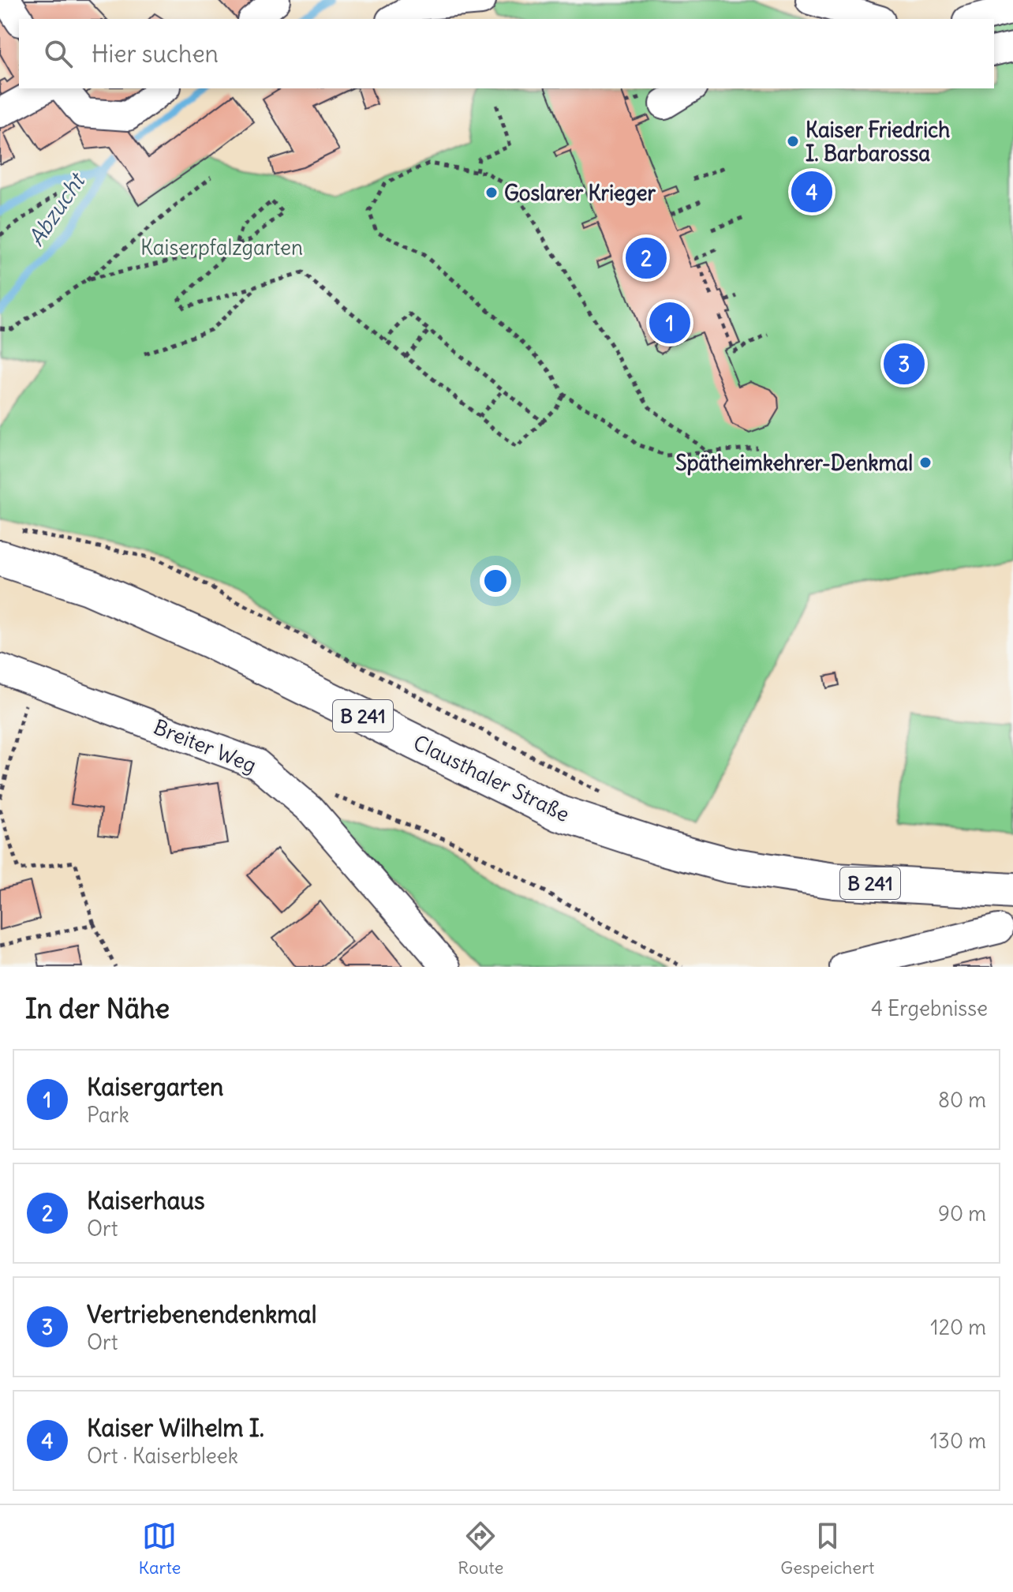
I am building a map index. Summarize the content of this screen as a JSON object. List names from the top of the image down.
{
  "streets": {
    "main road": ["B 241", "Clausthaler Straße"],
    "street": ["Breiter Weg"]
  },
  "water": ["Abzucht"],
  "parks": ["Kaiserpfalzgarten"],
  "places": ["Kaiser Friedrich I. Barbarossa", "Goslarer Krieger", "Spätheimkehrer-Denkmal"],
  "page": {
    "search": "Hier suchen",
    "pins": [
      "4",
      "2",
      "1",
      "3"
    ],
    "heading": ["In der Nähe", "4 Ergebnisse"],
    "list": [
      {
        "mark": "1",
        "name": "Kaisergarten",
        "note": "Park",
        "value": "80 m"
      },
      {
        "mark": "2",
        "name": "Kaiserhaus",
        "note": "Ort",
        "value": "90 m"
      },
      {
        "mark": "3",
        "name": "Vertriebenendenkmal",
        "note": "Ort",
        "value": "120 m"
      },
      {
        "mark": "4",
        "name": "Kaiser Wilhelm I.",
        "note": "Ort · Kaiserbleek",
        "value": "130 m"
      }
    ],
    "nav": ["Karte", "Route", "Gespeichert"]
  }
}
